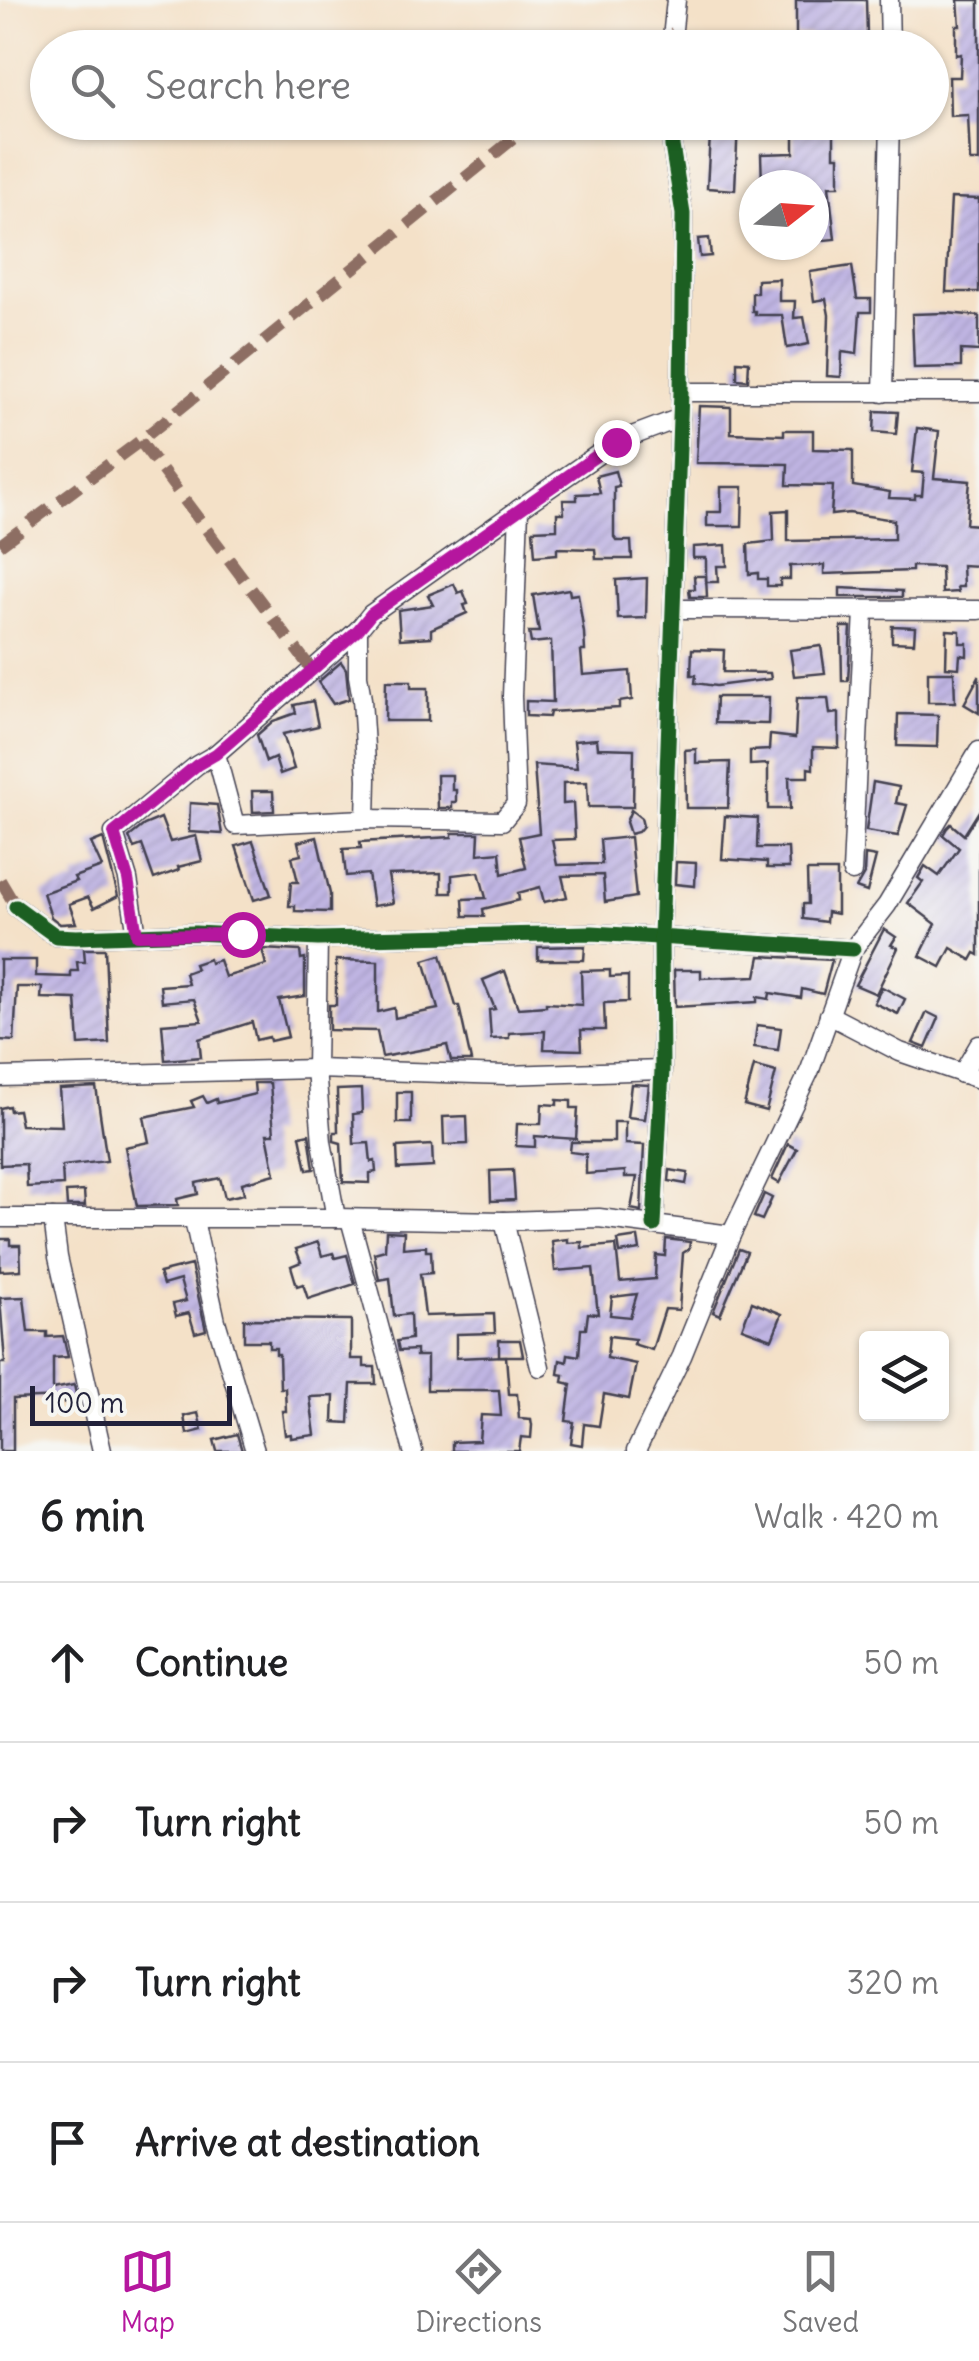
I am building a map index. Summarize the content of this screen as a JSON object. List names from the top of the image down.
{
  "scale_bar": "100 m",
  "north": "right",
  "page": {
    "search": "Search here",
    "scale": "100 m",
    "heading": ["6 min", "Walk · 420 m"],
    "list": [
      ["Continue", "50 m"],
      ["Turn right", "50 m"],
      ["Turn right", "320 m"],
      "Arrive at destination"
    ],
    "nav": ["Map", "Directions", "Saved"]
  }
}
